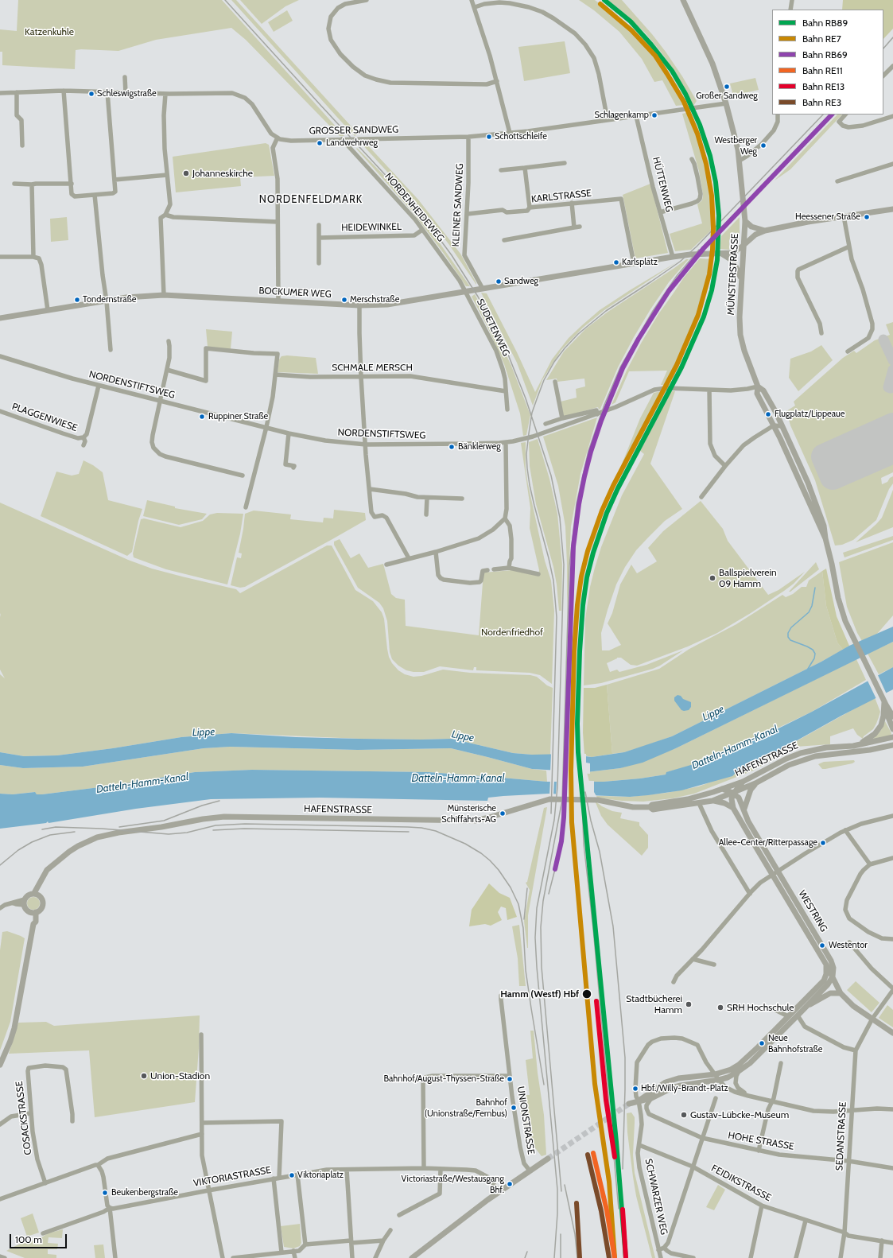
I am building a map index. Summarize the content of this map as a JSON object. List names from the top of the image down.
{
  "streets": {
    "main road": [
      "MÜNSTERSTRASSE",
      "BOCKUMER WEG",
      "HAFENSTRASSE",
      "WESTRING"
    ],
    "street": [
      "GROSSER SANDWEG",
      "HÜTTENWEG",
      "KARLSTRASSE",
      "KLEINER SANDWEG",
      "NORDENHEIDEWEG",
      "HEIDEWINKEL",
      "SUDETENWEG",
      "SCHMALE MERSCH",
      "NORDENSTIFTSWEG",
      "PLAGGENWIESE",
      "COSACKSTRASSE",
      "UNIONSTRASSE",
      "SEDANSTRASSE",
      "HOHE STRASSE",
      "VIKTORIASTRASSE",
      "FEIDIKSTRASSE",
      "SCHWARZER WEG"
    ]
  },
  "crossings": [
    ["GROSSER SANDWEG", "HÜTTENWEG"],
    ["GROSSER SANDWEG", "KLEINER SANDWEG"],
    ["GROSSER SANDWEG", "NORDENHEIDEWEG"],
    ["GROSSER SANDWEG", "MÜNSTERSTRASSE"],
    ["HÜTTENWEG", "BOCKUMER WEG"],
    ["KARLSTRASSE", "KLEINER SANDWEG"],
    ["KARLSTRASSE", "BOCKUMER WEG"],
    ["KLEINER SANDWEG", "BOCKUMER WEG"],
    ["NORDENHEIDEWEG", "HEIDEWINKEL"],
    ["NORDENHEIDEWEG", "BOCKUMER WEG"],
    ["NORDENHEIDEWEG", "SUDETENWEG"],
    ["MÜNSTERSTRASSE", "BOCKUMER WEG"],
    ["MÜNSTERSTRASSE", "NORDENSTIFTSWEG"],
    ["BOCKUMER WEG", "SUDETENWEG"],
    ["SUDETENWEG", "SCHMALE MERSCH"],
    ["NORDENSTIFTSWEG", "PLAGGENWIESE"],
    ["SEDANSTRASSE", "HOHE STRASSE"],
    ["SEDANSTRASSE", "FEIDIKSTRASSE"],
    ["SEDANSTRASSE", "SCHWARZER WEG"],
    ["FEIDIKSTRASSE", "SCHWARZER WEG"]
  ],
  "districts": ["NORDENFELDMARK"],
  "water": ["Lippe", "Datteln-Hamm-Kanal"],
  "parks": ["Katzenkuhle", "Nordenfriedhof"],
  "places": [
    "Großer Sandweg",
    "Schleswigstraße",
    "Schlagenkamp",
    "Schottschleife",
    "Landwehrweg",
    "Westberger Weg",
    "Johanneskirche",
    "Heessener Straße",
    "Karlsplatz",
    "Sandweg",
    "Tondernstraße",
    "Merschstraße",
    "Flugplatz/Lippeaue",
    "Ruppiner Straße",
    "Bänklerweg",
    "Ballspielverein 09 Hamm",
    "Münsterische Schiffahrts-AG",
    "Allee-Center/Ritterpassage",
    "Westentor",
    "Hamm (Westf) Hbf",
    "Stadtbücherei Hamm",
    "SRH Hochschule",
    "Neue Bahnhofstraße",
    "Union-Stadion",
    "Bahnhof/August-Thyssen-Straße",
    "Hbf./Willy-Brandt-Platz",
    "Bahnhof (Unionstraße/Fernbus)",
    "Gustav-Lübcke-Museum",
    "Viktoriaplatz",
    "Victoriastraße/Westausgang Bhf.",
    "Beukenbergstraße"
  ],
  "lines": [
    "rail line RB89",
    "rail line RE7",
    "rail line RB69",
    "rail line RE13",
    "rail line RE11",
    "rail line RE3"
  ],
  "legend": [
    "Bahn RB89",
    "Bahn RE7",
    "Bahn RB69",
    "Bahn RE11",
    "Bahn RE13",
    "Bahn RE3"
  ],
  "scale_bar": "100 m"
}
